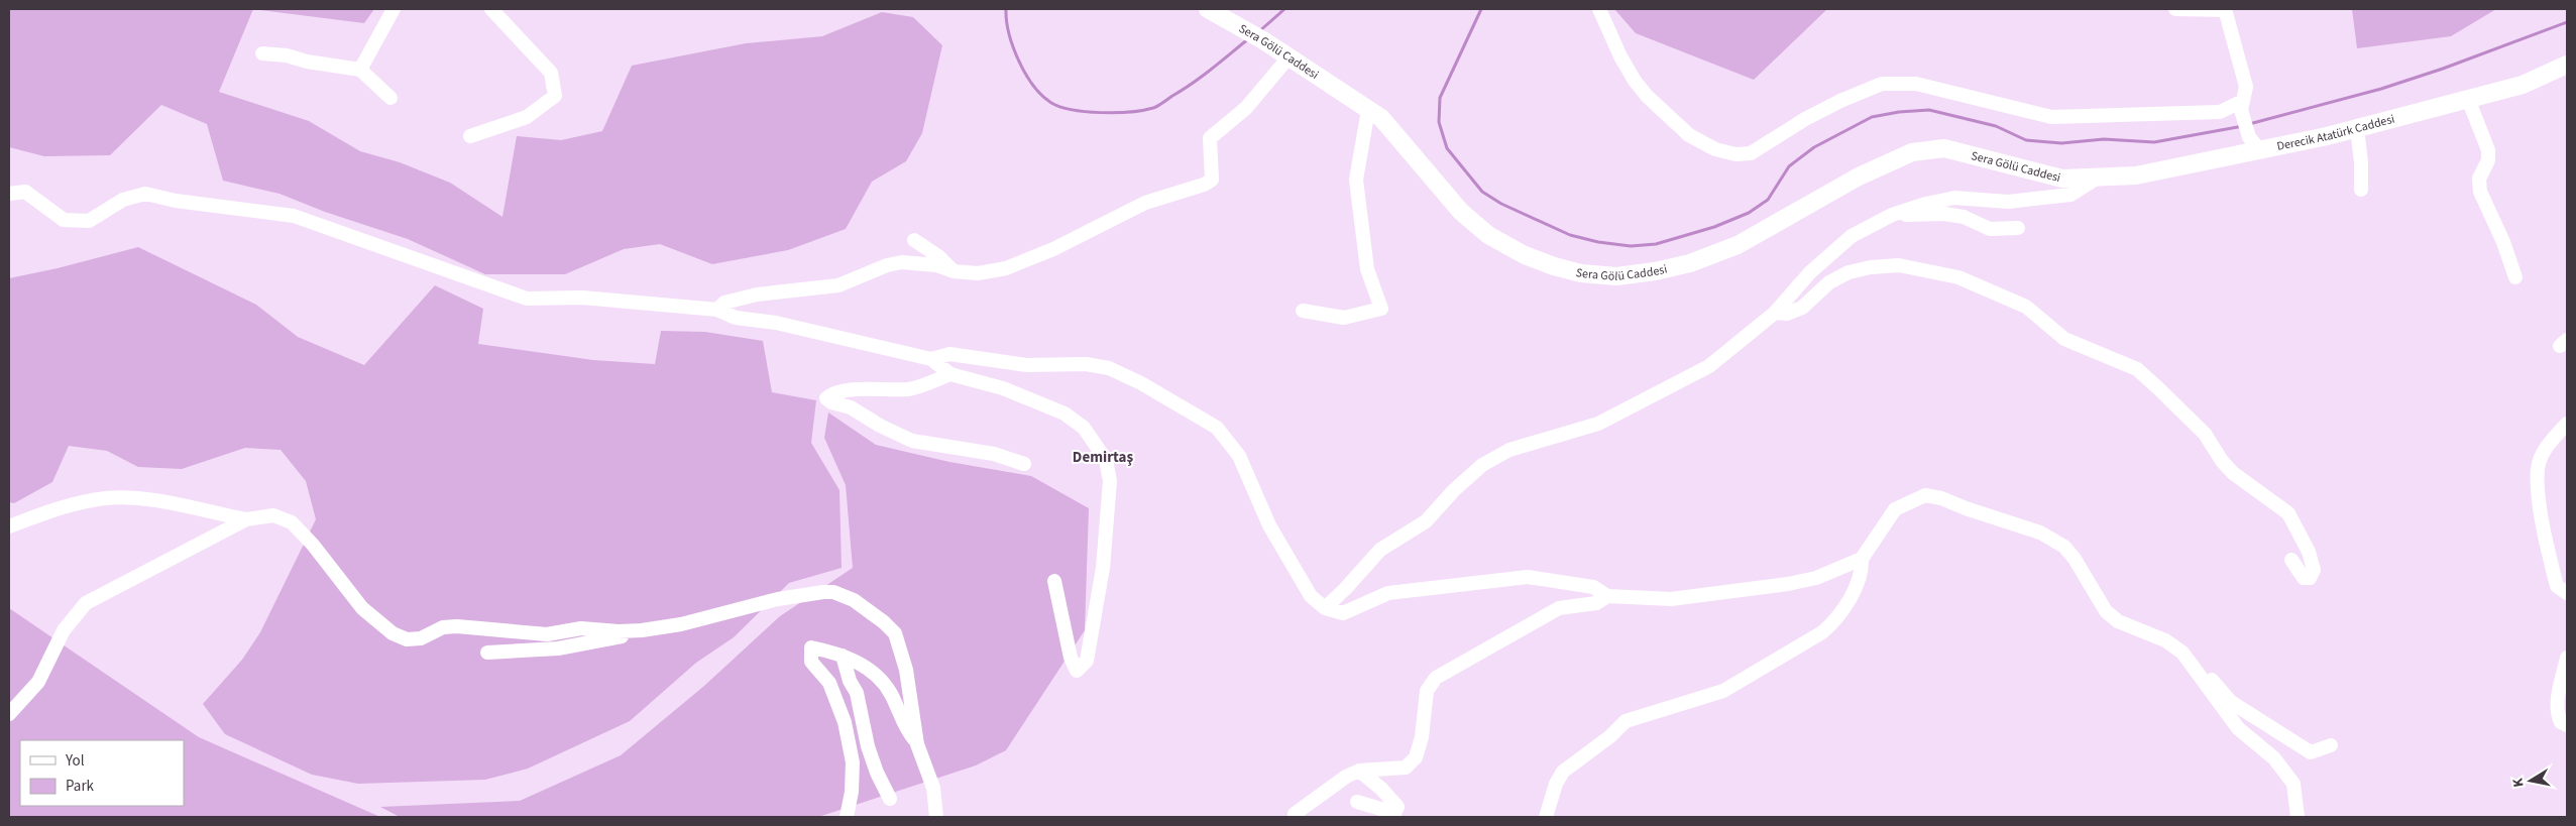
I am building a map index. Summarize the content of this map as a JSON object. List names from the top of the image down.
{
  "streets": {
    "main road": ["Sera Gölü Caddesi", "Derecik Atatürk Caddesi"]
  },
  "crossings": [
    ["Sera Gölü Caddesi", "Derecik Atatürk Caddesi"]
  ],
  "districts": ["Demirtaş"],
  "legend": ["Yol", "Park"],
  "north": "left"
}
